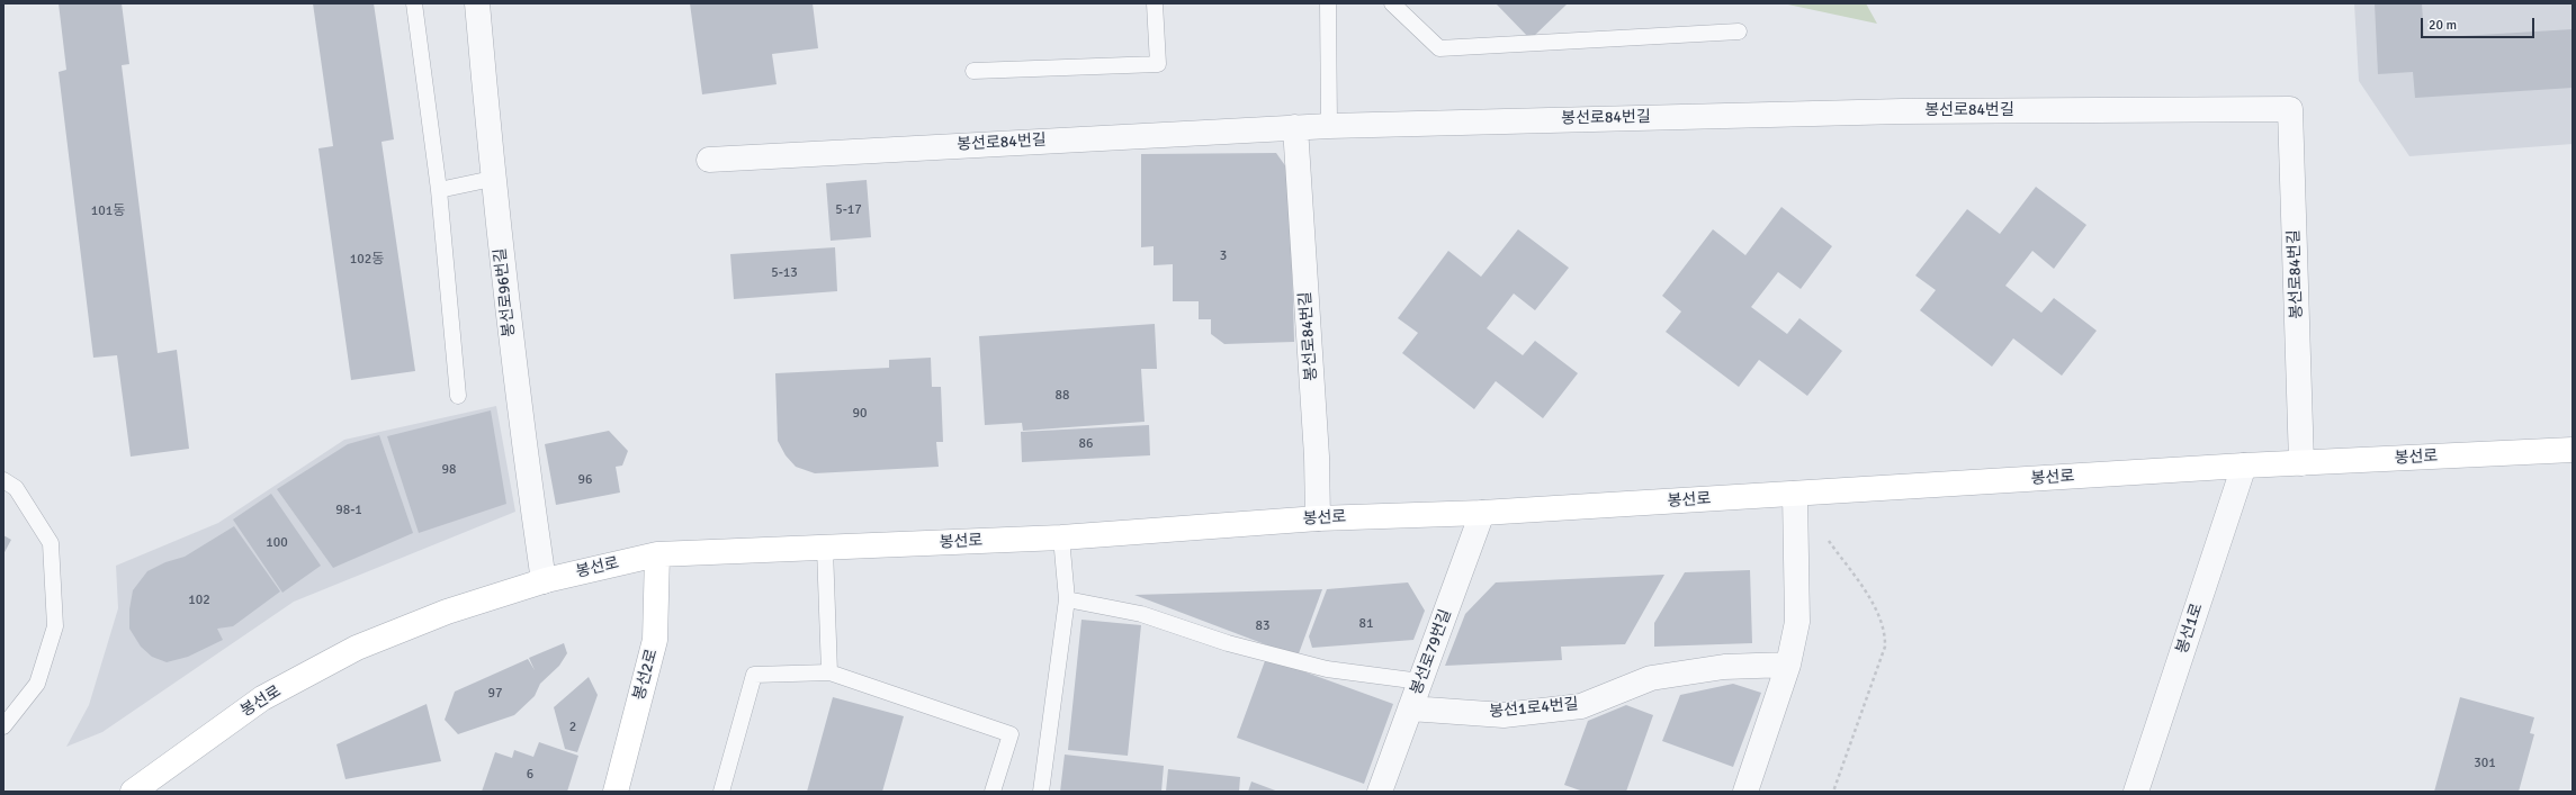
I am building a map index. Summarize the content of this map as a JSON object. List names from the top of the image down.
{
  "streets": {
    "main road": ["봉선로", "봉선2로"],
    "street": [
      "봉선로84번길",
      "봉선로96번길",
      "봉선1로",
      "봉선로79번길",
      "봉선1로4번길"
    ]
  },
  "crossings": [
    ["봉선로84번길", "봉선로"],
    ["봉선로96번길", "봉선로"],
    ["봉선로", "봉선1로"],
    ["봉선로", "봉선로79번길"],
    ["봉선로", "봉선2로"],
    ["봉선로79번길", "봉선1로4번길"]
  ],
  "house_numbers": [
    "5-17",
    "101동",
    "3",
    "102동",
    "5-13",
    "88",
    "90",
    "86",
    "98",
    "96",
    "98-1",
    "100",
    "102",
    "81",
    "83",
    "97",
    "2",
    "301",
    "6"
  ],
  "scale_bar": "20 m"
}
